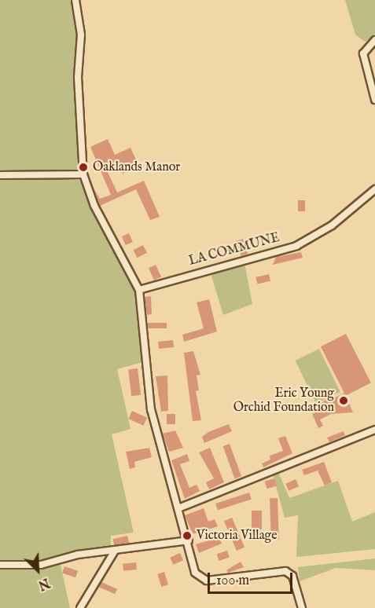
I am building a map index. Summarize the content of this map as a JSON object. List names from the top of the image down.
{
  "streets": {
    "street": ["LA COMMUNE"]
  },
  "places": ["Oaklands Manor", "Eric Young Orchid Foundation", "Victoria Village"],
  "scale_bar": "100 m",
  "north": "bottom right"
}
